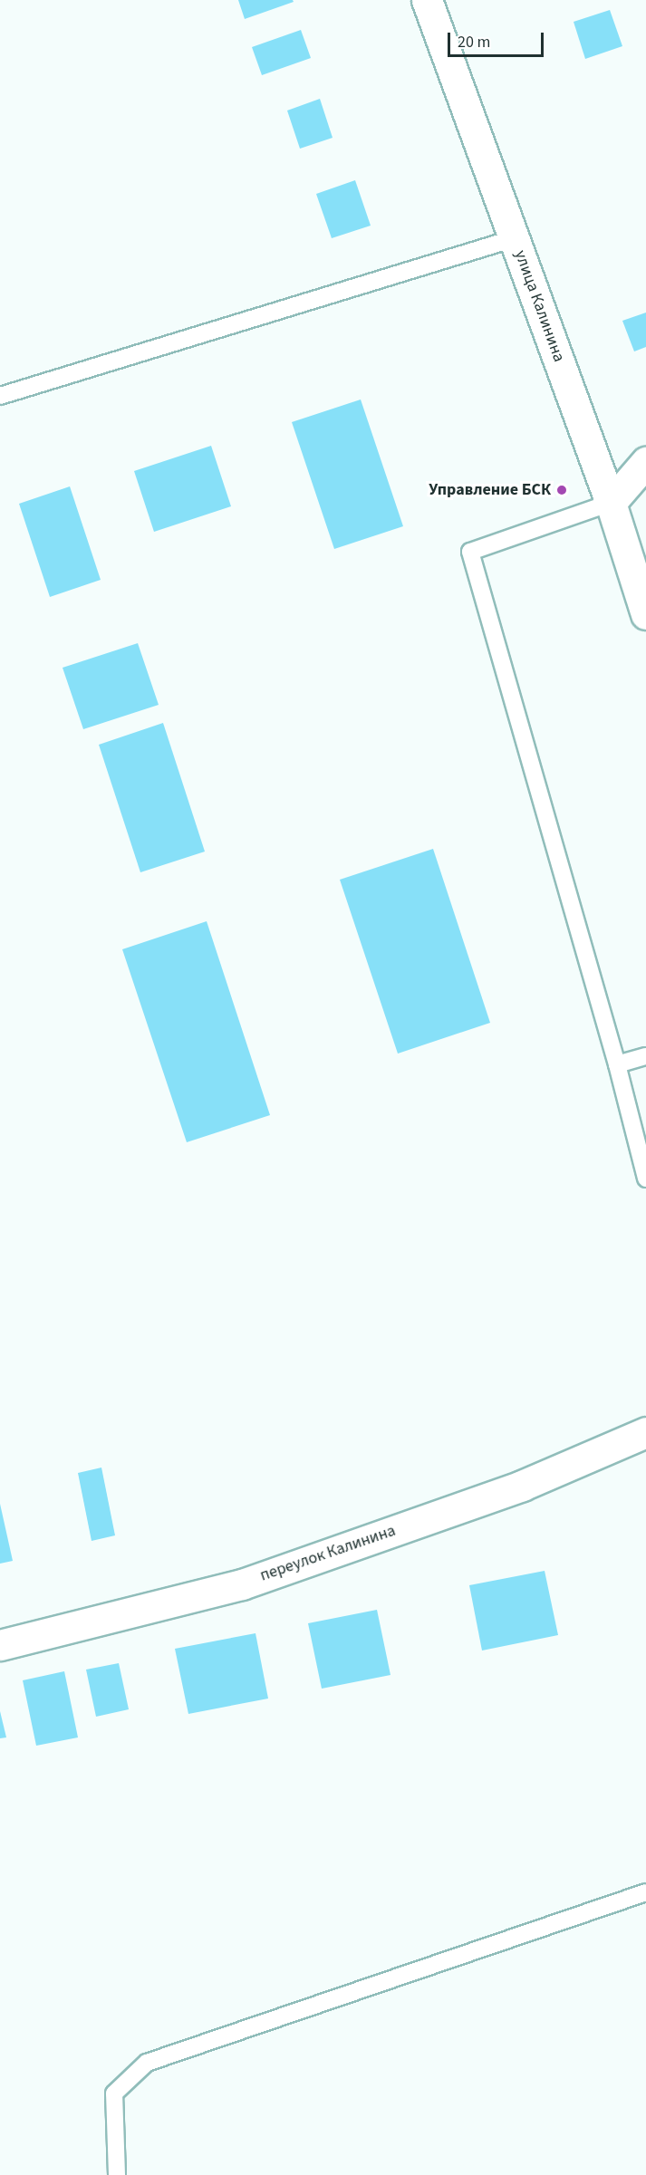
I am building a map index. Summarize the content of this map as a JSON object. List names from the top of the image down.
{
  "streets": {
    "street": ["улица Калинина", "переулок Калинина"]
  },
  "places": ["Управление БСК"],
  "scale_bar": "20 m"
}
